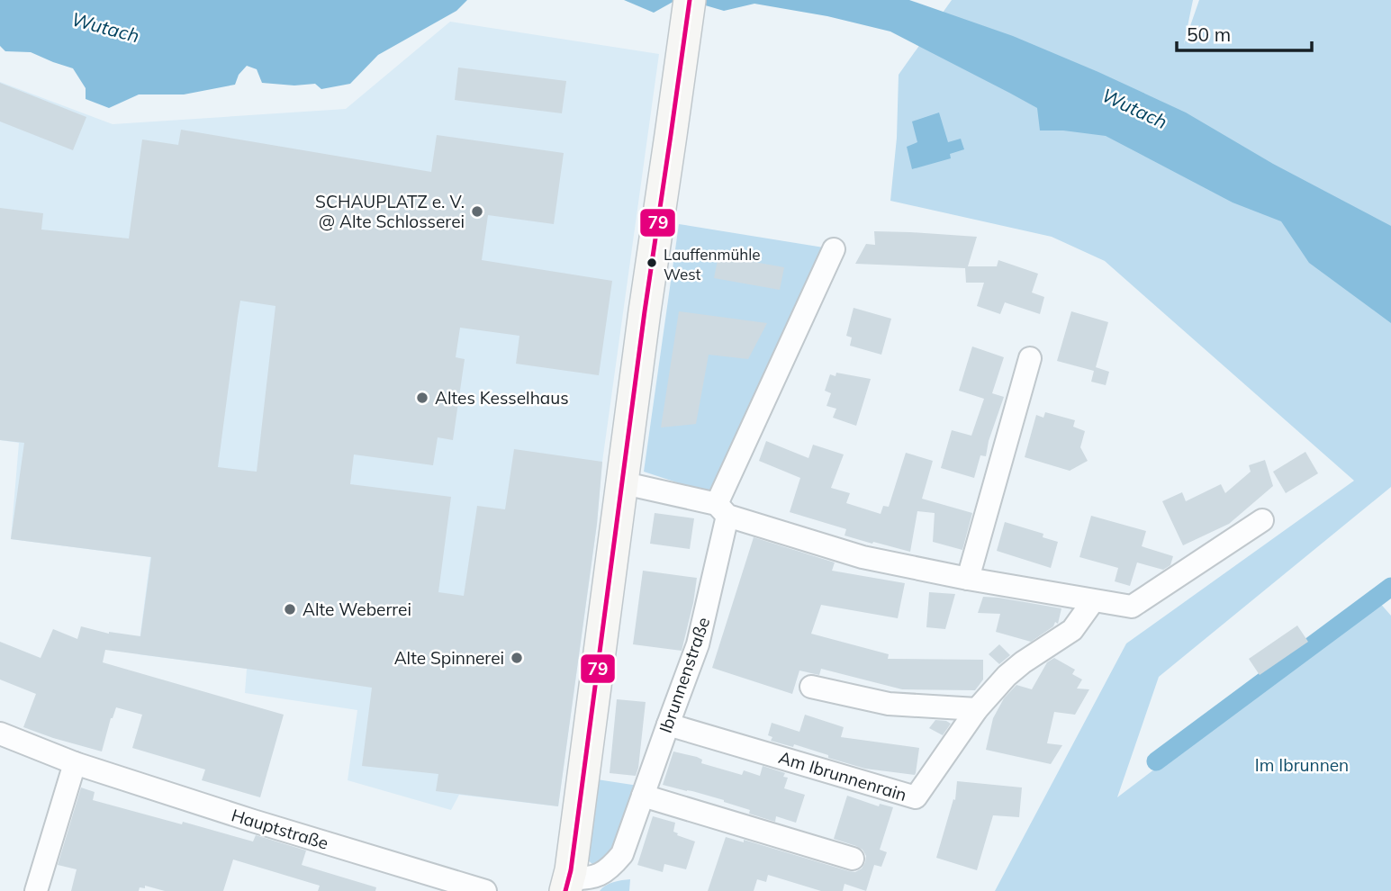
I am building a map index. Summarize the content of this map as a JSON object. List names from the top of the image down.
{
  "streets": {
    "street": ["Ibrunnenstraße", "Am Ibrunnenrain", "Hauptstraße"]
  },
  "crossings": [
    ["Ibrunnenstraße", "Am Ibrunnenrain"]
  ],
  "water": ["Wutach"],
  "parks": ["Im Ibrunnen"],
  "places": [
    "SCHAUPLATZ e. V. @ Alte Schlosserei",
    "Lauffenmühle West",
    "Altes Kesselhaus",
    "Alte Weberrei",
    "Alte Spinnerei"
  ],
  "lines": ["transit line 79"],
  "scale_bar": "50 m"
}
